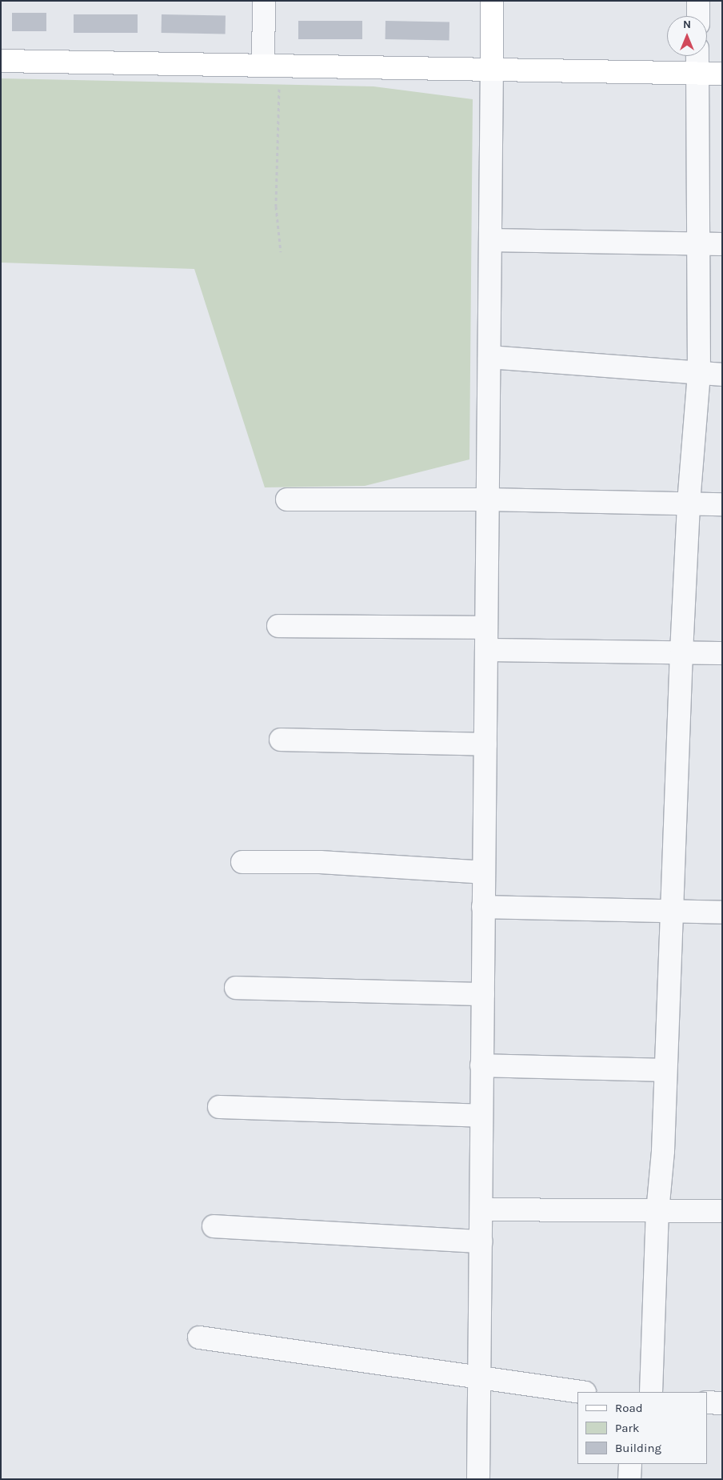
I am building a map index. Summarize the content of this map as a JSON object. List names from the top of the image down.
{
  "legend": ["Road", "Park", "Building"],
  "north": "top"
}
